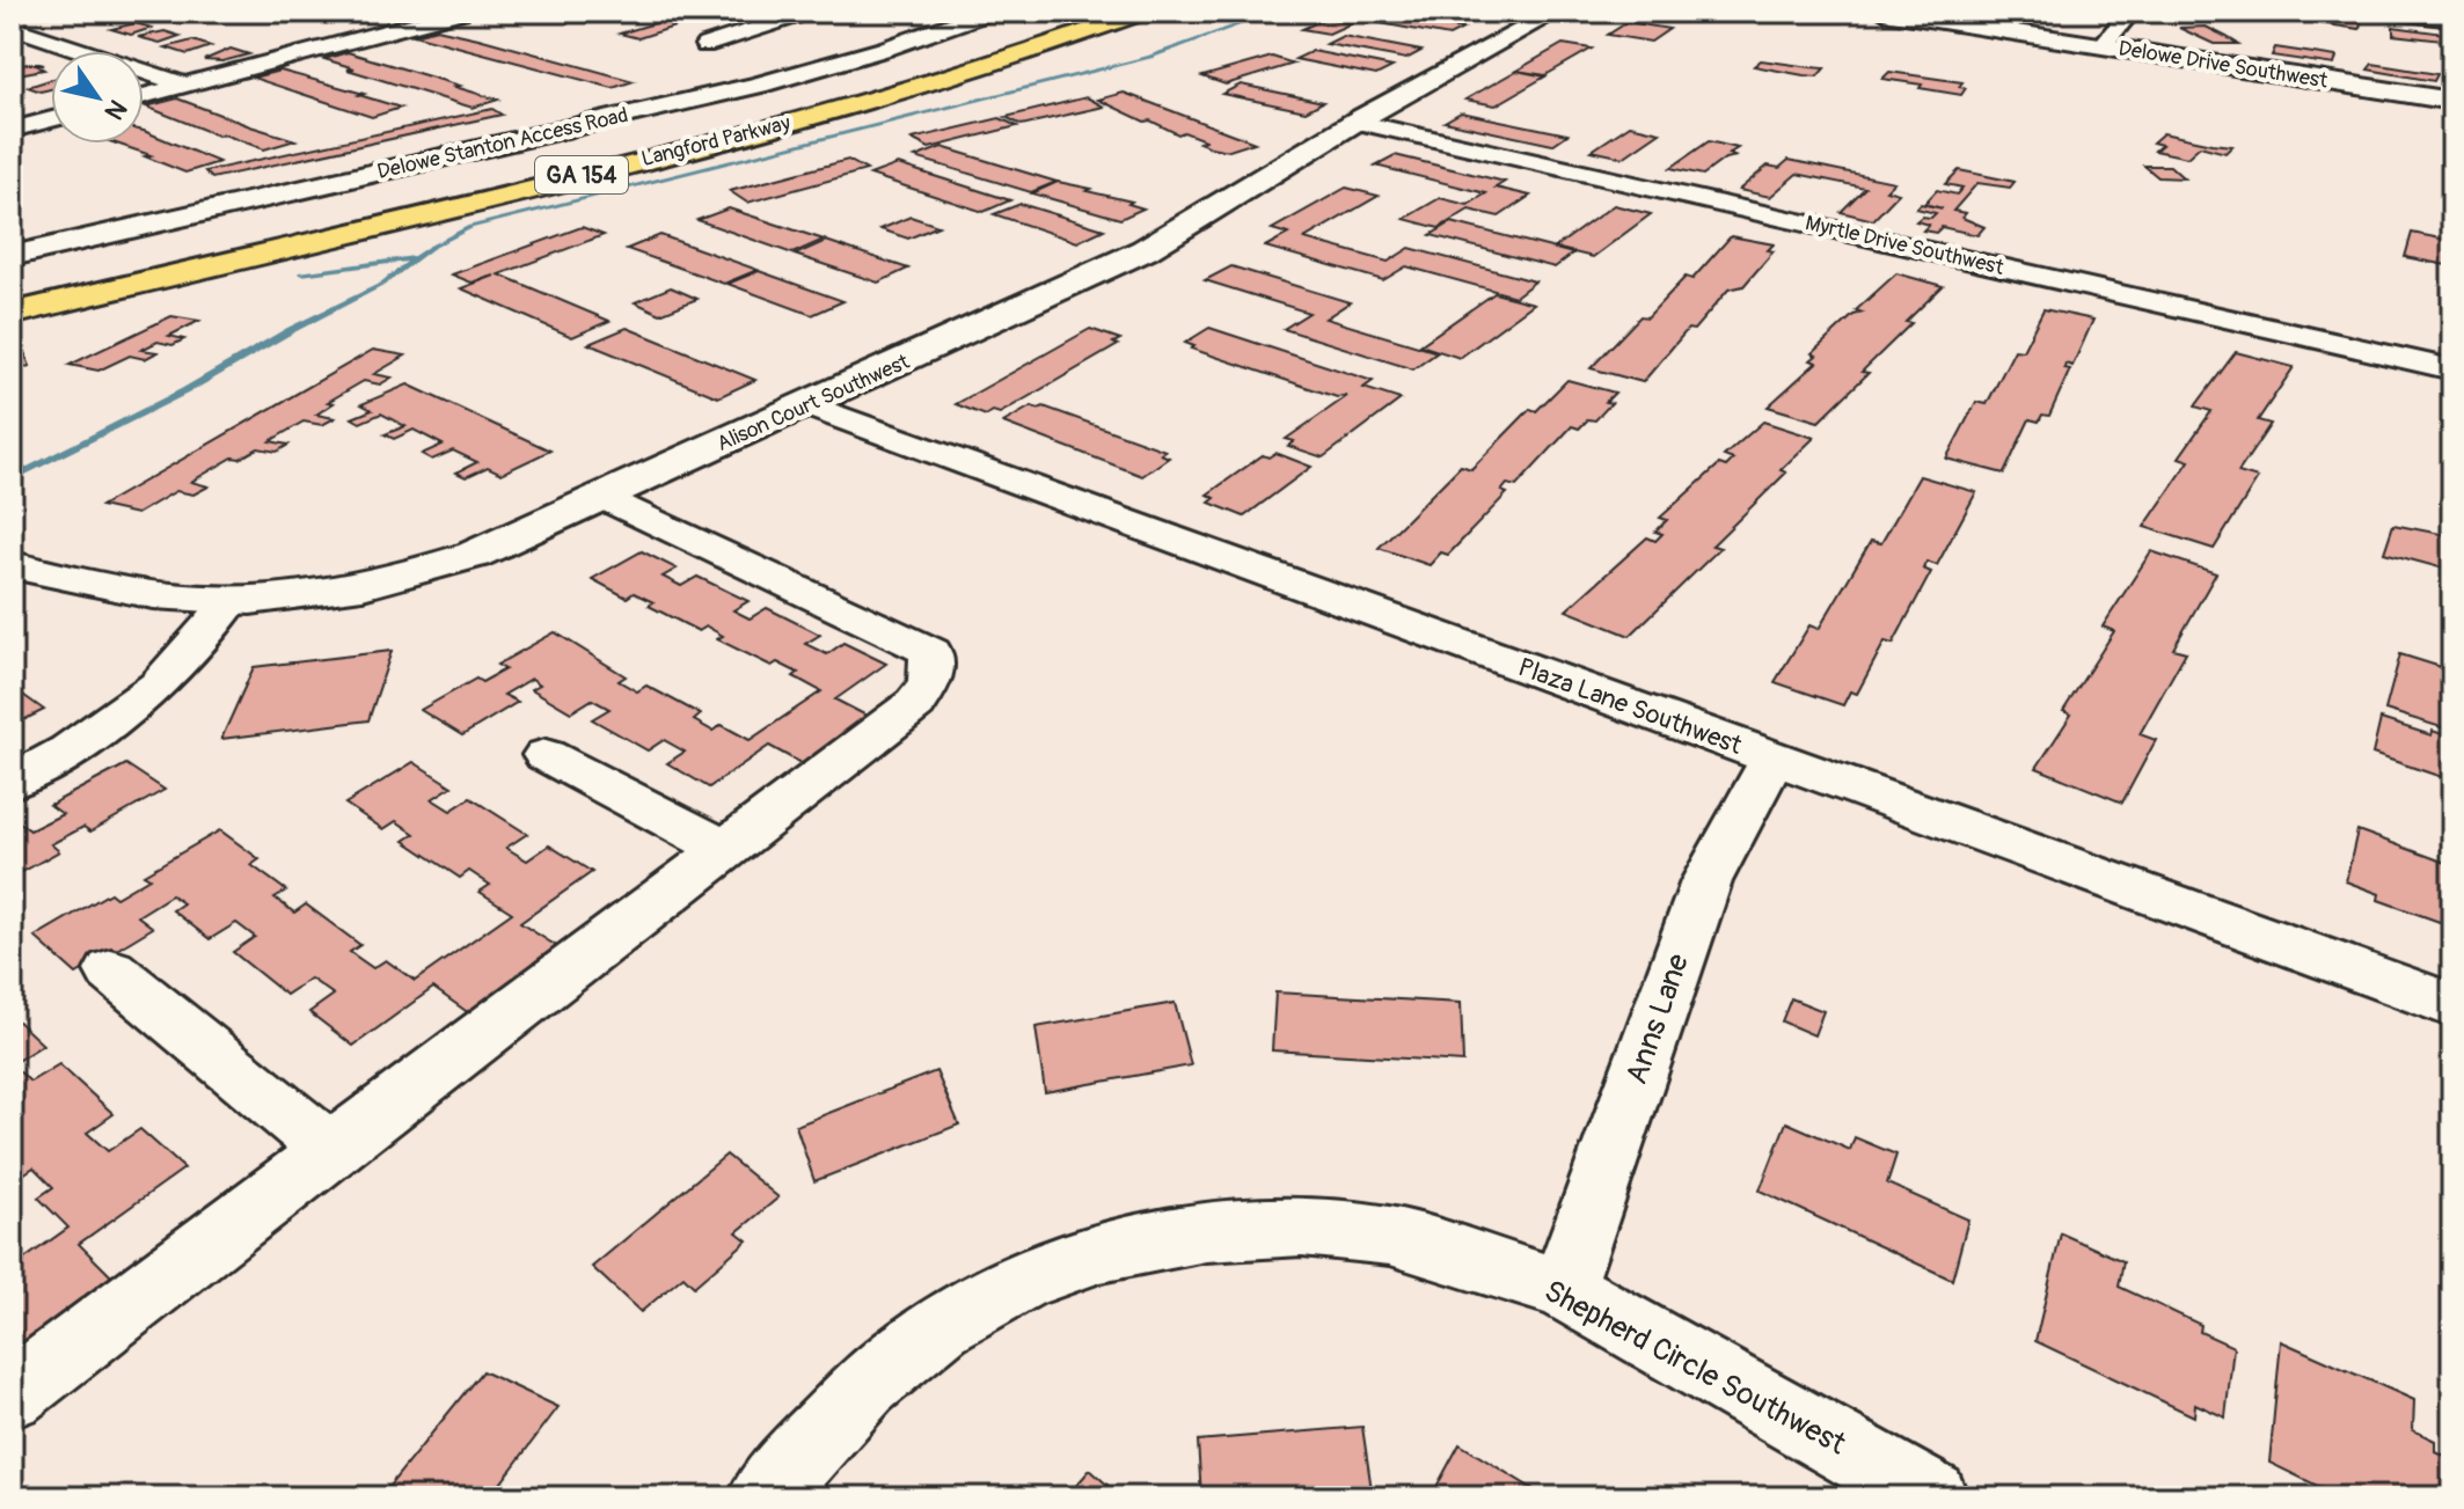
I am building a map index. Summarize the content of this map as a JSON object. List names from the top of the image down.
{
  "streets": {
    "highway": ["Langford Parkway", "GA 154"],
    "street": [
      "Delowe Drive Southwest",
      "Delowe Stanton Access Road",
      "Myrtle Drive Southwest",
      "Alison Court Southwest",
      "Plaza Lane Southwest",
      "Anns Lane",
      "Shepherd Circle Southwest"
    ]
  },
  "crossings": [
    ["Myrtle Drive Southwest", "Alison Court Southwest"],
    ["Alison Court Southwest", "Plaza Lane Southwest"],
    ["Plaza Lane Southwest", "Anns Lane"],
    ["Anns Lane", "Shepherd Circle Southwest"]
  ],
  "north": "bottom right"
}
